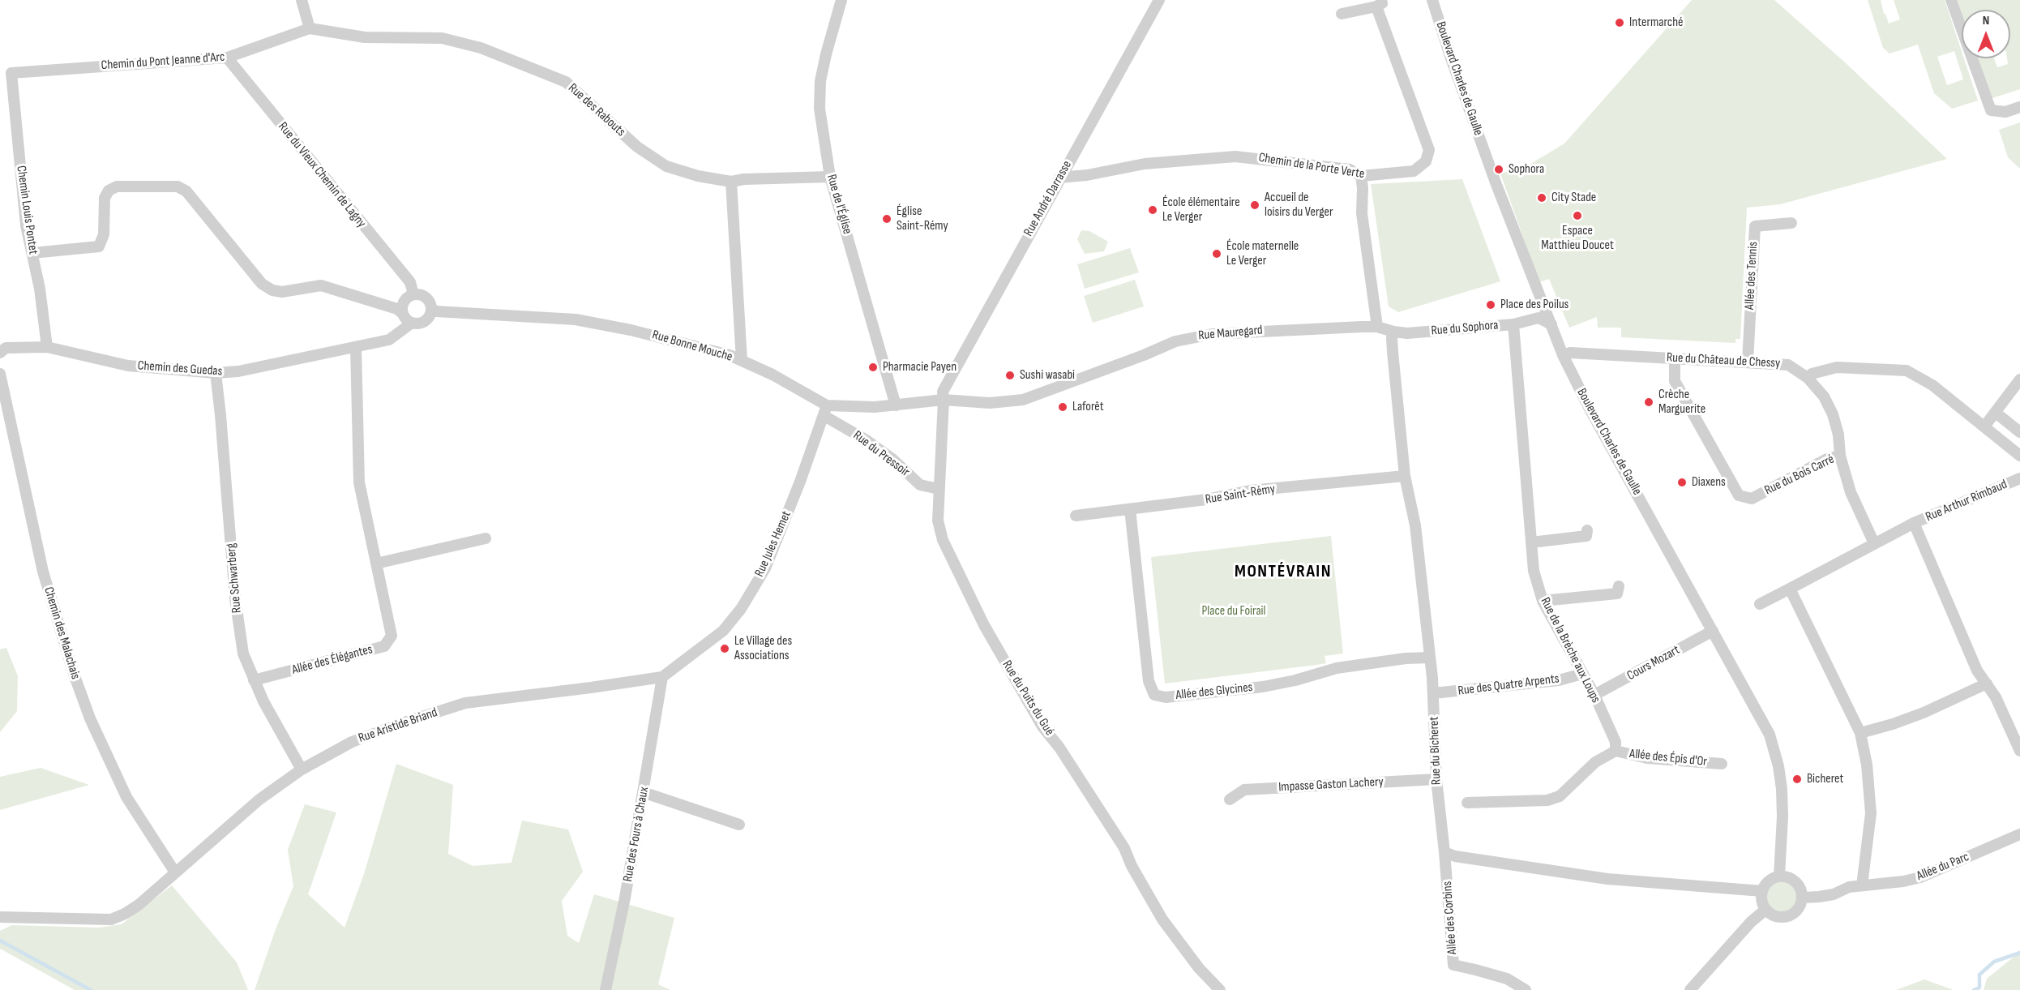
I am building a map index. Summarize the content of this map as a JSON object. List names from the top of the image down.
{
  "streets": {
    "street": [
      "Chemin du Pont Jeanne d'Arc",
      "Boulevard Charles de Gaulle",
      "Rue des Rabouts",
      "Chemin de la Porte Verte",
      "Rue du Vieux Chemin de Lagny",
      "Rue André Darrasse",
      "Rue de l'Église",
      "Chemin Louis Pontet",
      "Allée des Tennis",
      "Rue du Sophora",
      "Rue Mauregard",
      "Rue Bonne Mouche",
      "Rue du Château de Chessy",
      "Chemin des Guedas",
      "Rue du Pressoir",
      "Rue du Bois Carré",
      "Rue Saint-Rémy",
      "Rue Arthur Rimbaud",
      "Rue Jules Hemet",
      "Rue Schwarberg",
      "Chemin des Malachais",
      "Rue de la Brèche aux Loups",
      "Allée des Élégantes",
      "Cours Mozart",
      "Rue des Quatre Arpents",
      "Allée des Glycines",
      "Rue du Puits du Gué",
      "Rue Aristide Briand",
      "Rue du Bicheret",
      "Allée des Épis d'Or",
      "Impasse Gaston Lachery",
      "Rue des Fours à Chaux",
      "Allée du Parc",
      "Allée des Corbins"
    ]
  },
  "crossings": [
    ["Chemin du Pont Jeanne d'Arc", "Rue des Rabouts"],
    ["Chemin du Pont Jeanne d'Arc", "Rue du Vieux Chemin de Lagny"],
    ["Chemin du Pont Jeanne d'Arc", "Chemin Louis Pontet"],
    ["Boulevard Charles de Gaulle", "Rue du Sophora"],
    ["Boulevard Charles de Gaulle", "Rue du Château de Chessy"],
    ["Boulevard Charles de Gaulle", "Cours Mozart"],
    ["Boulevard Charles de Gaulle", "Allée du Parc"],
    ["Rue des Rabouts", "Rue de l'Église"],
    ["Chemin de la Porte Verte", "Rue André Darrasse"],
    ["Rue du Vieux Chemin de Lagny", "Rue Bonne Mouche"],
    ["Rue du Vieux Chemin de Lagny", "Chemin des Guedas"],
    ["Rue André Darrasse", "Rue Mauregard"],
    ["Rue André Darrasse", "Rue du Puits du Gué"],
    ["Chemin Louis Pontet", "Chemin des Guedas"],
    ["Allée des Tennis", "Rue du Château de Chessy"],
    ["Rue du Sophora", "Rue Mauregard"],
    ["Rue du Sophora", "Rue de la Brèche aux Loups"],
    ["Rue du Sophora", "Rue du Bicheret"],
    ["Rue Mauregard", "Rue du Puits du Gué"],
    ["Rue Bonne Mouche", "Chemin des Guedas"],
    ["Rue Bonne Mouche", "Rue du Pressoir"],
    ["Rue Bonne Mouche", "Rue Jules Hemet"],
    ["Rue du Château de Chessy", "Rue du Bois Carré"],
    ["Rue du Château de Chessy", "Rue Arthur Rimbaud"],
    ["Chemin des Guedas", "Rue Schwarberg"],
    ["Chemin des Guedas", "Allée des Élégantes"],
    ["Rue du Pressoir", "Rue Jules Hemet"],
    ["Rue du Pressoir", "Rue du Puits du Gué"],
    ["Rue Saint-Rémy", "Allée des Glycines"],
    ["Rue Saint-Rémy", "Rue du Bicheret"],
    ["Rue Jules Hemet", "Rue Aristide Briand"],
    ["Rue Jules Hemet", "Rue des Fours à Chaux"],
    ["Rue Schwarberg", "Allée des Élégantes"],
    ["Rue Schwarberg", "Rue Aristide Briand"],
    ["Chemin des Malachais", "Rue Aristide Briand"],
    ["Rue de la Brèche aux Loups", "Cours Mozart"],
    ["Rue de la Brèche aux Loups", "Rue des Quatre Arpents"],
    ["Rue de la Brèche aux Loups", "Allée des Épis d'Or"],
    ["Rue des Quatre Arpents", "Rue du Bicheret"],
    ["Allée des Glycines", "Rue du Bicheret"],
    ["Rue Aristide Briand", "Rue des Fours à Chaux"],
    ["Rue du Bicheret", "Impasse Gaston Lachery"],
    ["Rue du Bicheret", "Allée des Corbins"]
  ],
  "districts": ["MONTÉVRAIN"],
  "parks": ["Place du Foirail"],
  "places": [
    "Intermarché",
    "Sophora",
    "City Stade",
    "Accueil de loisirs du Verger",
    "École élémentaire Le Verger",
    "Espace Matthieu Doucet",
    "Église Saint-Rémy",
    "École maternelle Le Verger",
    "Place des Poilus",
    "Pharmacie Payen",
    "Sushi wasabi",
    "Crèche Marguerite",
    "Laforêt",
    "Diaxens",
    "Le Village des Associations",
    "Bicheret"
  ],
  "north": "top"
}
